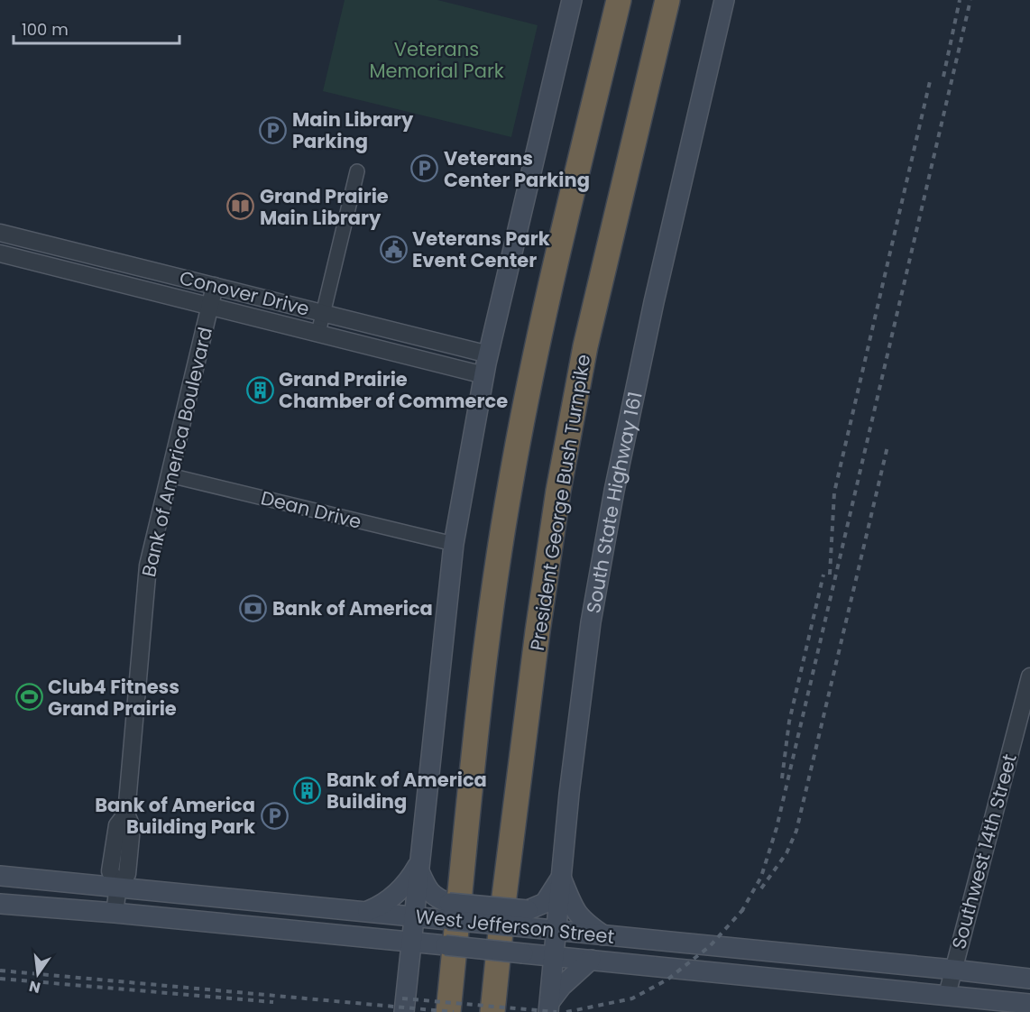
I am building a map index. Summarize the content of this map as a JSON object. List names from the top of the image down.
{
  "streets": {
    "highway": ["President George Bush Turnpike"],
    "main road": ["South State Highway 161", "West Jefferson Street"],
    "street": [
      "Conover Drive",
      "Bank of America Boulevard",
      "Dean Drive",
      "Southwest 14th Street"
    ]
  },
  "crossings": [
    ["Conover Drive", "Bank of America Boulevard"],
    ["Bank of America Boulevard", "Dean Drive"],
    ["Bank of America Boulevard", "West Jefferson Street"],
    ["South State Highway 161", "West Jefferson Street"],
    ["Southwest 14th Street", "West Jefferson Street"]
  ],
  "parks": ["Veterans Memorial Park"],
  "places": {
    "parking": ["Main Library Parking", "Veterans Center Parking", "Bank of America Building Park"],
    "library": ["Grand Prairie Main Library"],
    "public building": ["Veterans Park Event Center"],
    "building": ["Grand Prairie Chamber of Commerce", "Bank of America Building"],
    "bank": ["Bank of America"],
    "sports": ["Club4 Fitness Grand Prairie"]
  },
  "scale_bar": "100 m",
  "north": "bottom"
}
